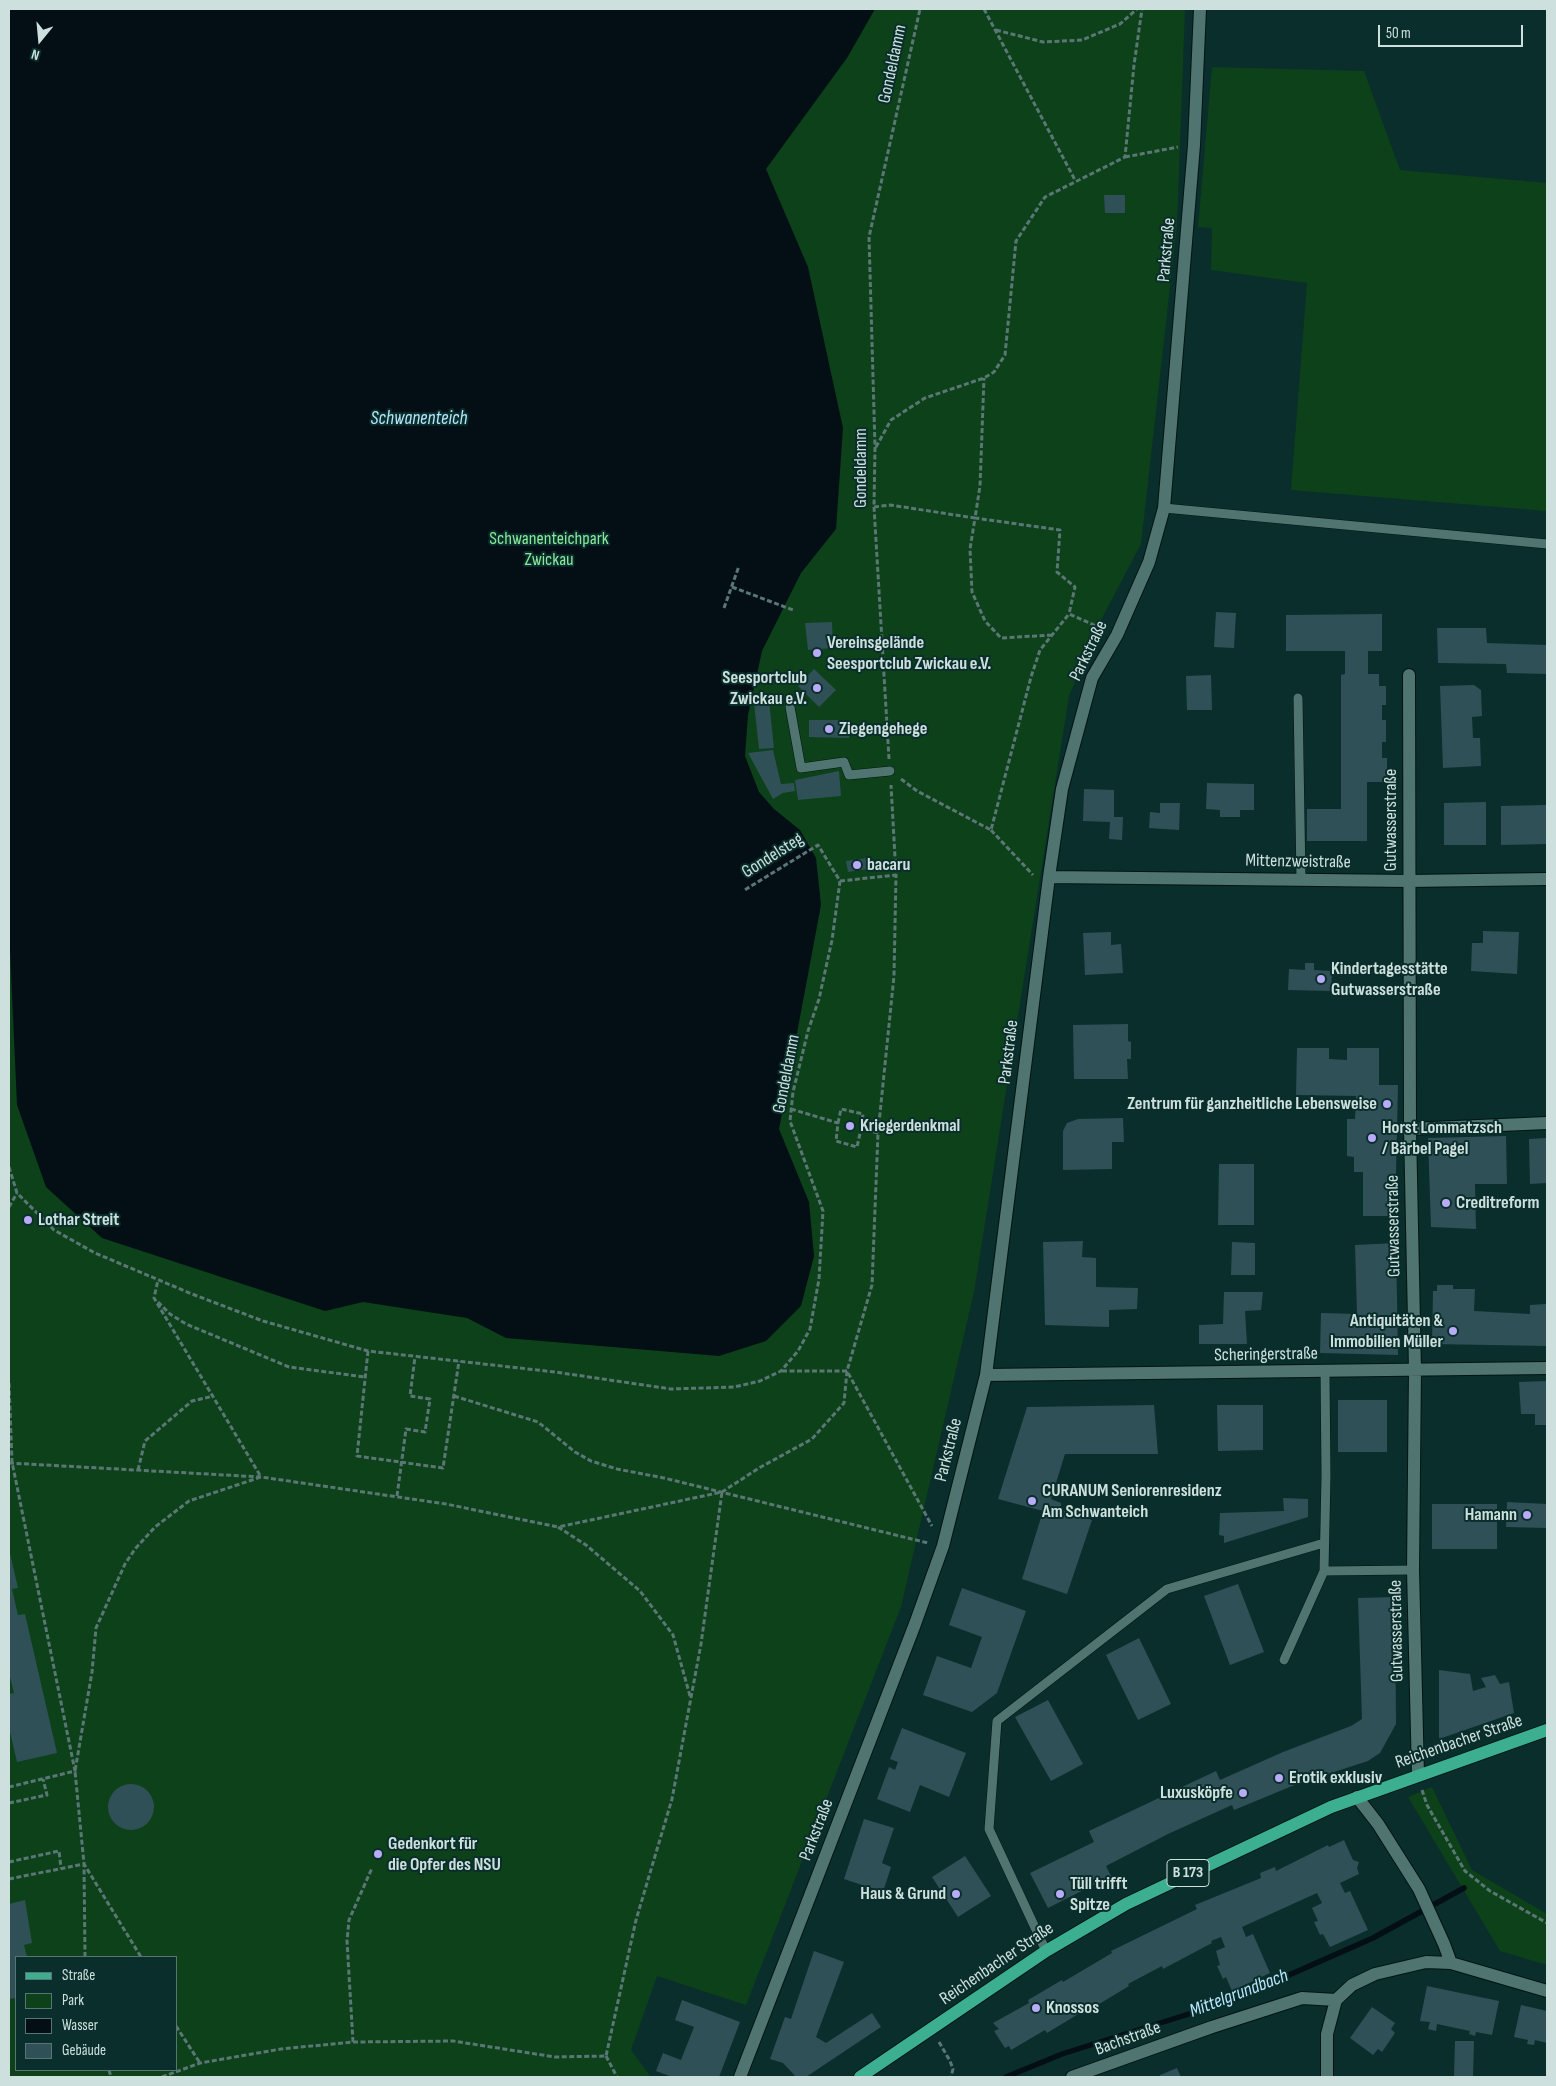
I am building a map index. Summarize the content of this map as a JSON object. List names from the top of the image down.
{
  "streets": {
    "main road": ["Reichenbacher Straße", "B 173"],
    "street": [
      "Parkstraße",
      "Gutwasserstraße",
      "Mittenzweistraße",
      "Scheringerstraße",
      "Bachstraße"
    ],
    "path": ["Gondeldamm", "Gondelsteg"]
  },
  "crossings": [
    ["Gondeldamm", "Gondelsteg"],
    ["Parkstraße", "Mittenzweistraße"],
    ["Parkstraße", "Scheringerstraße"],
    ["Gutwasserstraße", "Mittenzweistraße"],
    ["Gutwasserstraße", "Scheringerstraße"],
    ["Gutwasserstraße", "Reichenbacher Straße"]
  ],
  "water": ["Schwanenteich", "Mittelgrundbach"],
  "parks": ["Schwanenteichpark Zwickau"],
  "places": [
    "Vereinsgelände Seesportclub Zwickau e.V.",
    "Seesportclub Zwickau e.V.",
    "Ziegengehege",
    "bacaru",
    "Kindertagesstätte Gutwasserstraße",
    "Zentrum für ganzheitliche Lebensweise",
    "Kriegerdenkmal",
    "Horst Lommatzsch / Bärbel Pagel",
    "Creditreform",
    "Lothar Streit",
    "Antiquitäten & Immobilien Müller",
    "CURANUM Seniorenresidenz Am Schwanteich",
    "Hamann",
    "Erotik exklusiv",
    "Luxusköpfe",
    "Gedenkort für die Opfer des NSU",
    "Haus & Grund",
    "Tüll trifft Spitze",
    "Knossos"
  ],
  "legend": [
    "Straße",
    "Park",
    "Wasser",
    "Gebäude"
  ],
  "scale_bar": "50 m",
  "north": "bottom"
}
